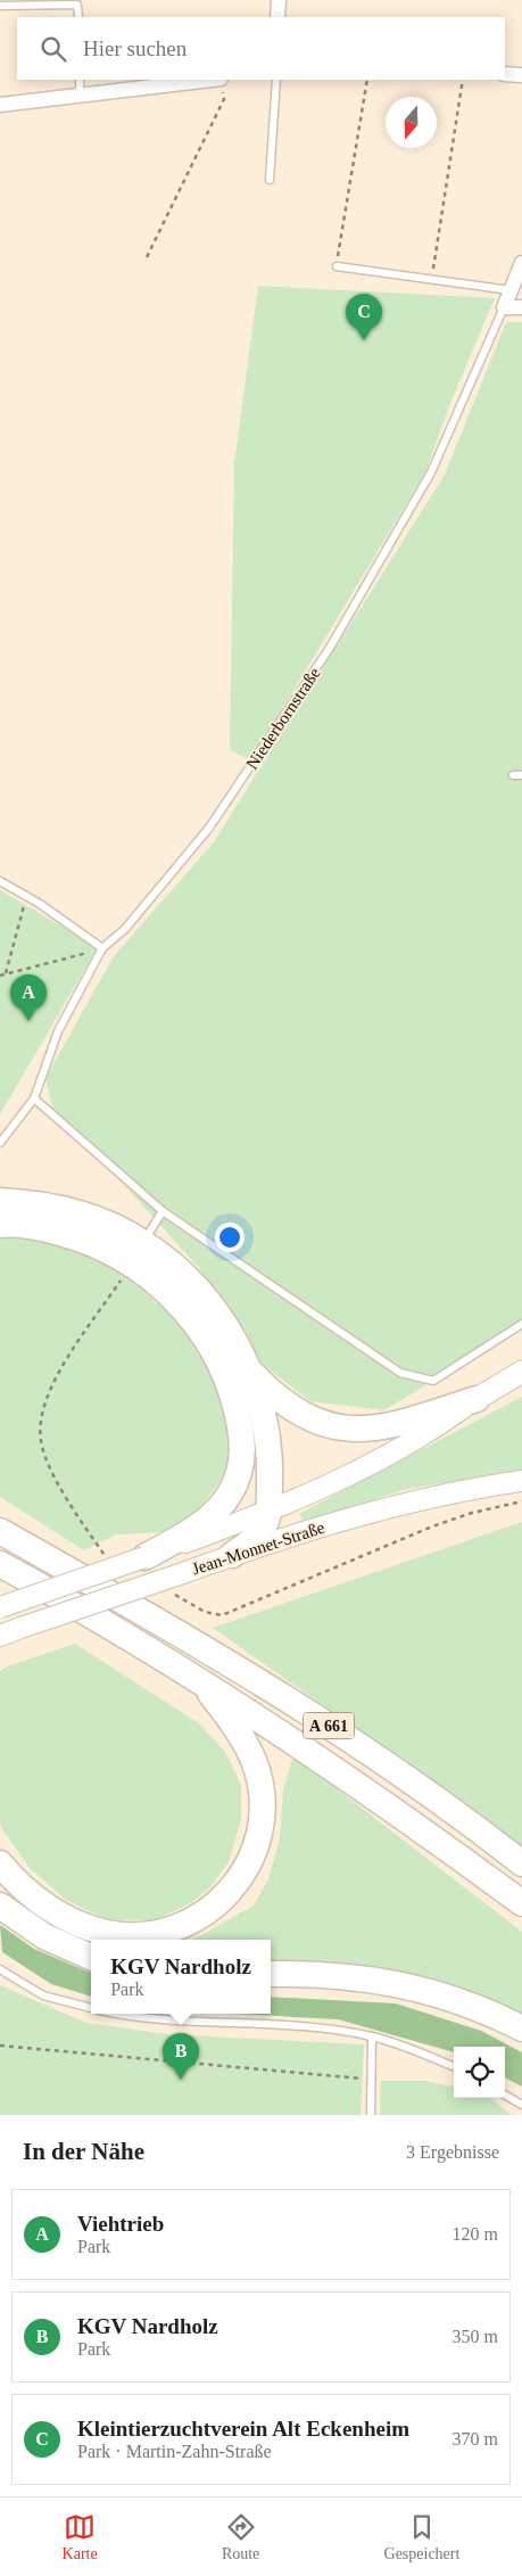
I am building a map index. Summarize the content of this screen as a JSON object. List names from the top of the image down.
{
  "streets": {
    "highway": ["A 661"],
    "main road": ["Jean-Monnet-Straße"],
    "street": ["Niederbornstraße"]
  },
  "north": "bottom",
  "page": {
    "search": "Hier suchen",
    "pins": ["C", "A", "B"],
    "popup": ["KGV Nardholz", "Park"],
    "heading": ["In der Nähe", "3 Ergebnisse"],
    "list": [
      {
        "mark": "A",
        "name": "Viehtrieb",
        "note": "Park",
        "value": "120 m"
      },
      {
        "mark": "B",
        "name": "KGV Nardholz",
        "note": "Park",
        "value": "350 m"
      },
      {
        "mark": "C",
        "name": "Kleintierzuchtverein Alt Eckenheim",
        "note": "Park · Martin-Zahn-Straße",
        "value": "370 m"
      }
    ],
    "nav": ["Karte", "Route", "Gespeichert"]
  }
}
